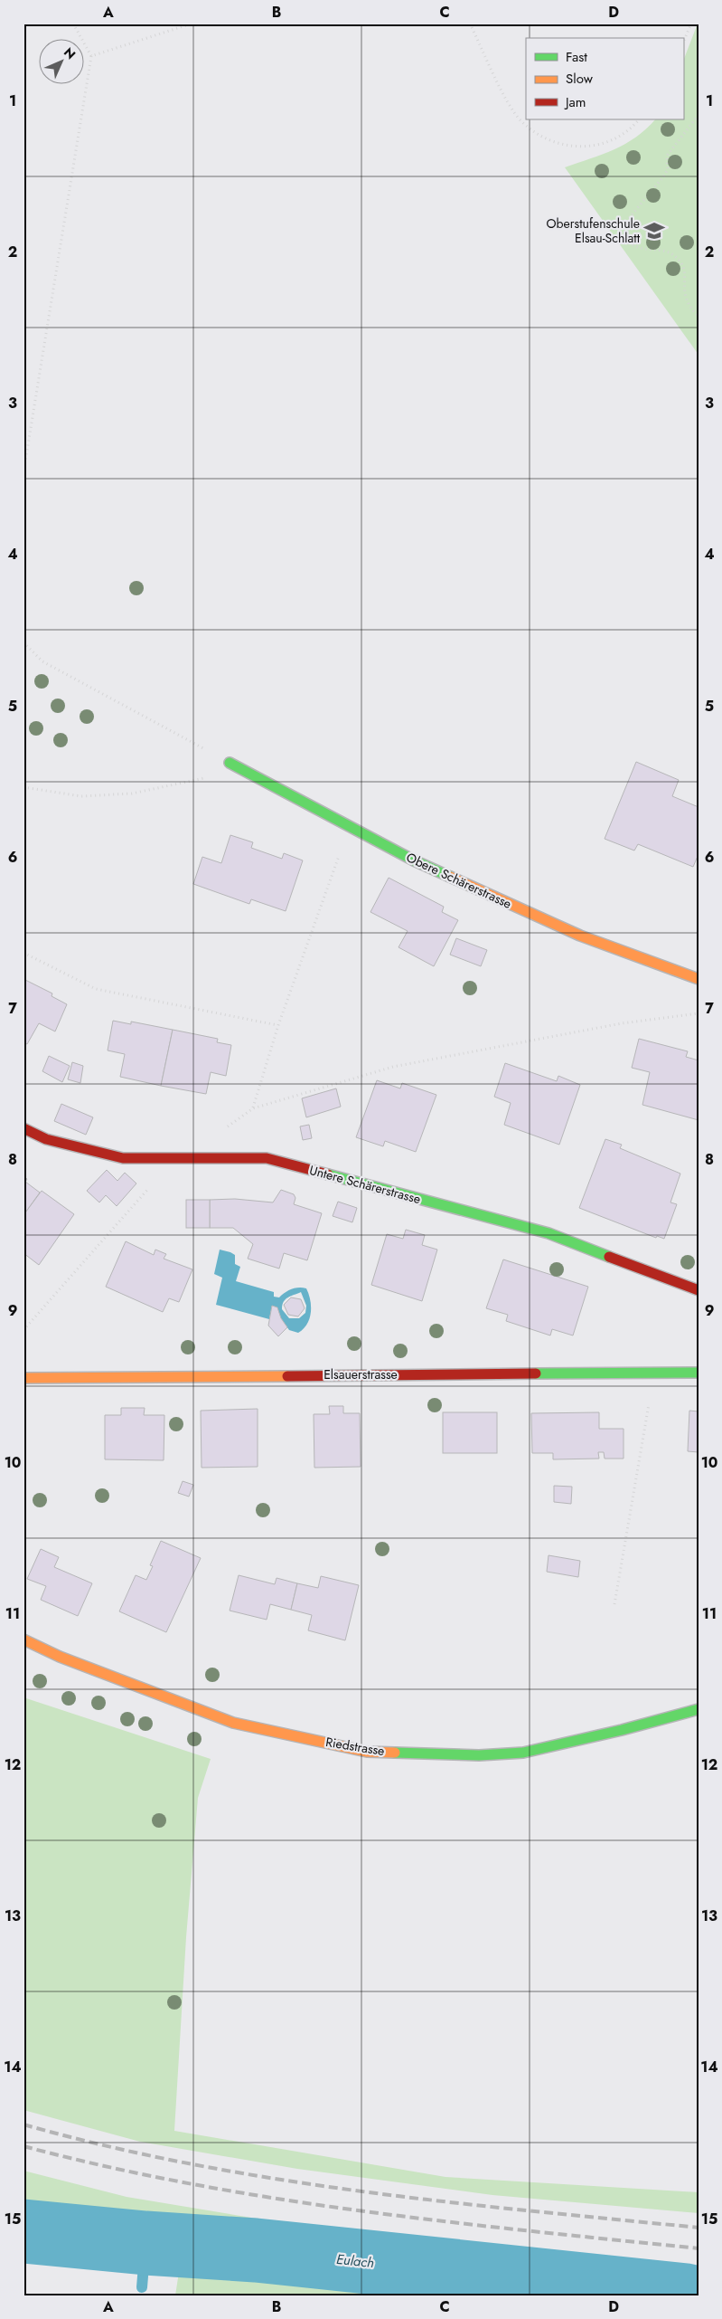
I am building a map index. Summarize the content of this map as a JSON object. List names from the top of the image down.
{
  "streets": {
    "street": [
      "Obere Schärerstrasse",
      "Untere Schärerstrasse",
      "Elsauerstrasse",
      "Riedstrasse"
    ]
  },
  "water": ["Eulach"],
  "places": {
    "school or university": ["Oberstufenschule Elsau-Schlatt"]
  },
  "legend": ["Fast", "Slow", "Jam"],
  "north": "top right",
  "grid": {
    "columns": [
      "A",
      "B",
      "C",
      "D"
    ],
    "rows": [
      "1",
      "2",
      "3",
      "4",
      "5",
      "6",
      "7",
      "8",
      "9",
      "10",
      "11",
      "12",
      "13",
      "14",
      "15"
    ]
  }
}
